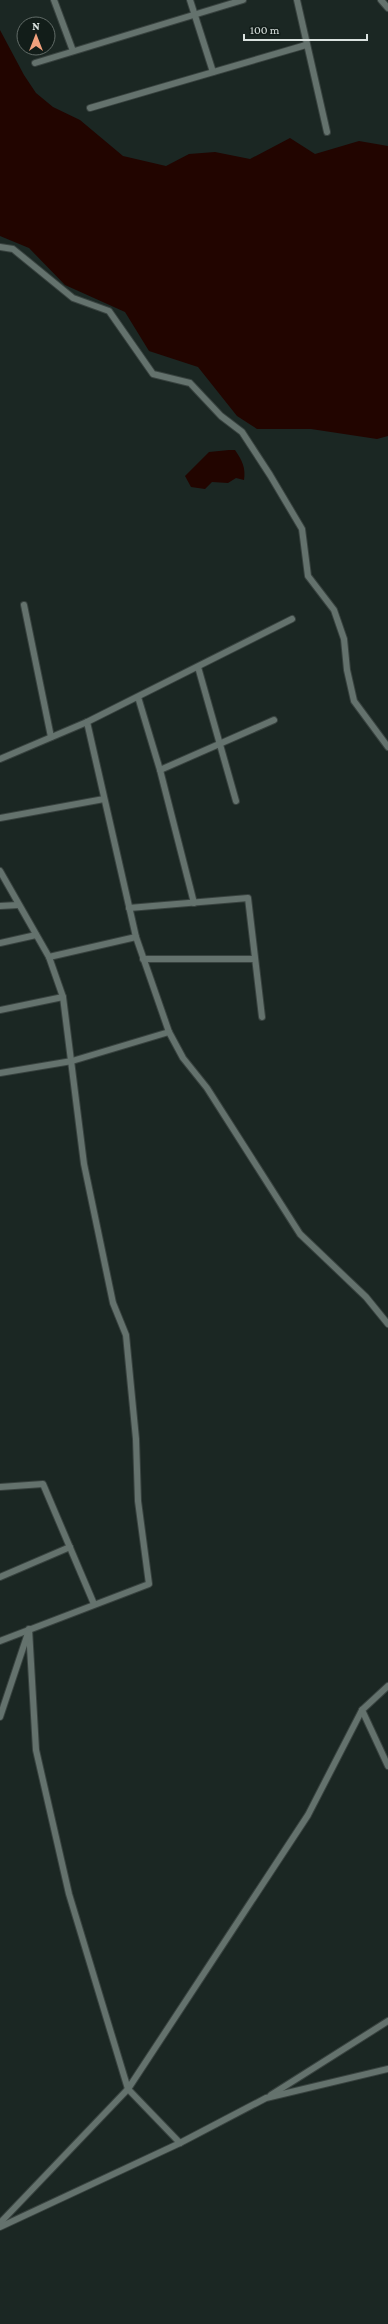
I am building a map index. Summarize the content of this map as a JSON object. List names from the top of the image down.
{
  "scale_bar": "100 m",
  "north": "top"
}
